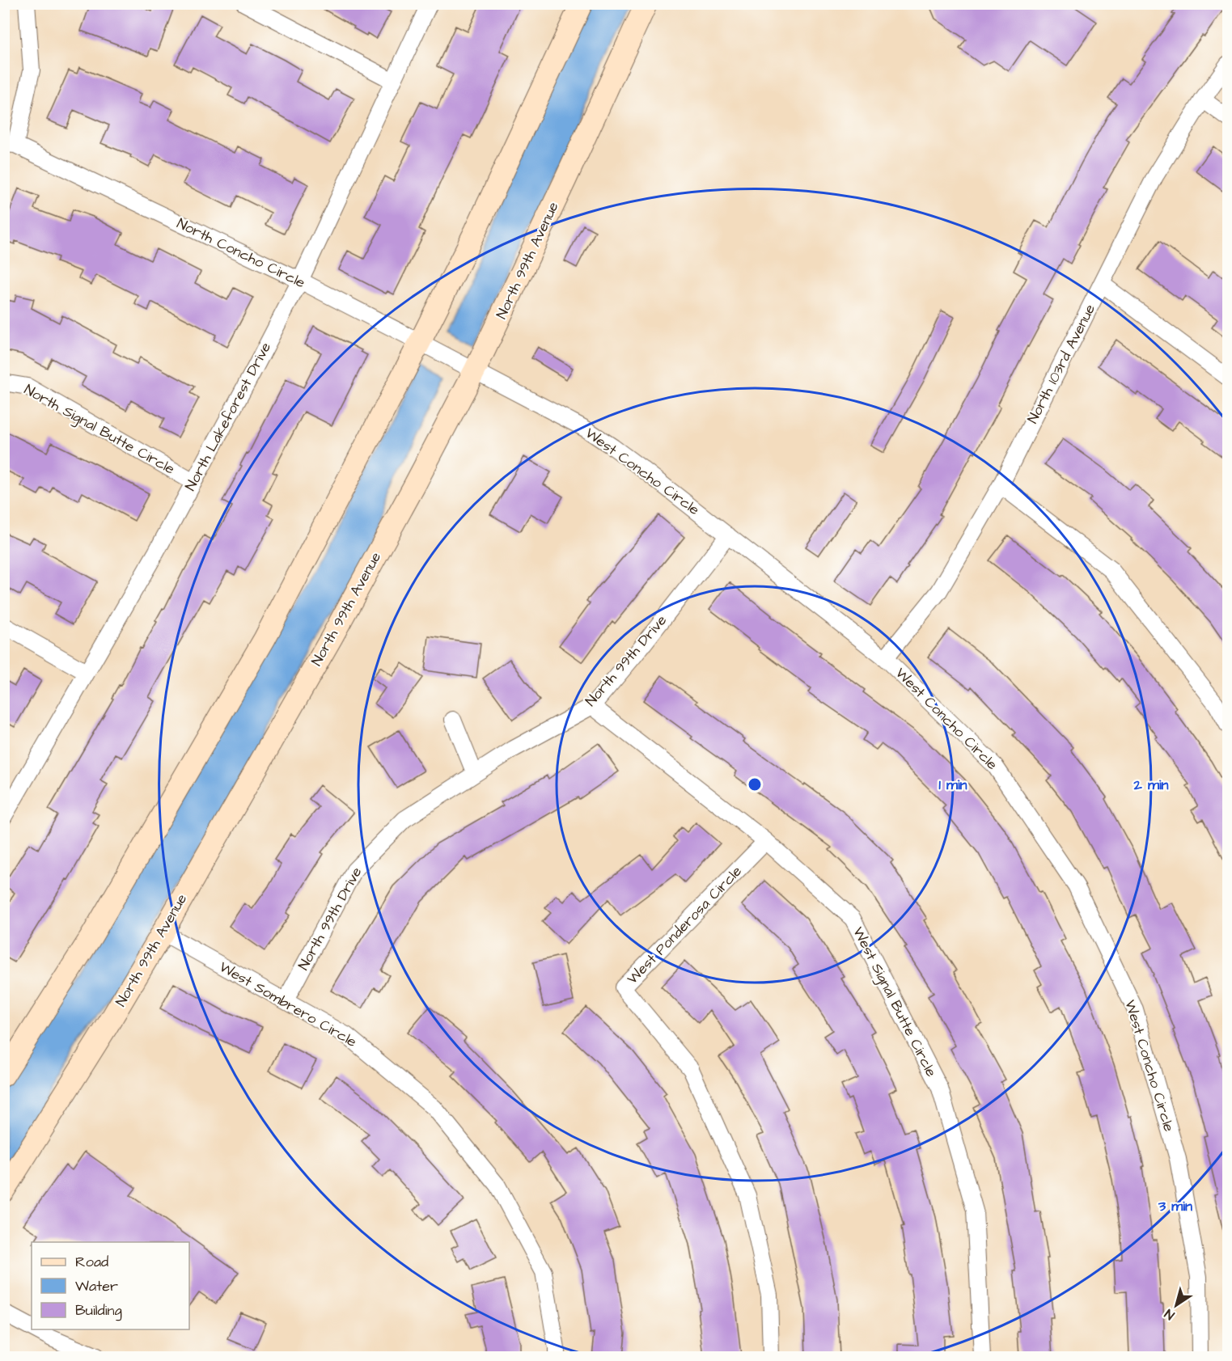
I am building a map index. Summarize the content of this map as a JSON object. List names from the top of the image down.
{
  "streets": {
    "main road": ["North 99th Avenue"],
    "street": [
      "North Concho Circle",
      "North 103rd Avenue",
      "North Lakeforest Drive",
      "North Signal Butte Circle",
      "West Concho Circle",
      "North 99th Drive",
      "West Ponderosa Circle",
      "West Signal Butte Circle",
      "West Sombrero Circle"
    ]
  },
  "crossings": [
    ["North Concho Circle", "North 99th Avenue"],
    ["North Concho Circle", "North Lakeforest Drive"],
    ["North Concho Circle", "West Concho Circle"],
    ["North 99th Avenue", "West Concho Circle"],
    ["North 99th Avenue", "West Sombrero Circle"],
    ["North 103rd Avenue", "West Concho Circle"],
    ["North Lakeforest Drive", "North Signal Butte Circle"],
    ["West Concho Circle", "North 99th Drive"],
    ["North 99th Drive", "West Signal Butte Circle"],
    ["North 99th Drive", "West Sombrero Circle"],
    ["West Ponderosa Circle", "West Signal Butte Circle"]
  ],
  "legend": ["Road", "Water", "Building"],
  "north": "bottom left",
  "rings": ["1 min", "2 min", "3 min"]
}
